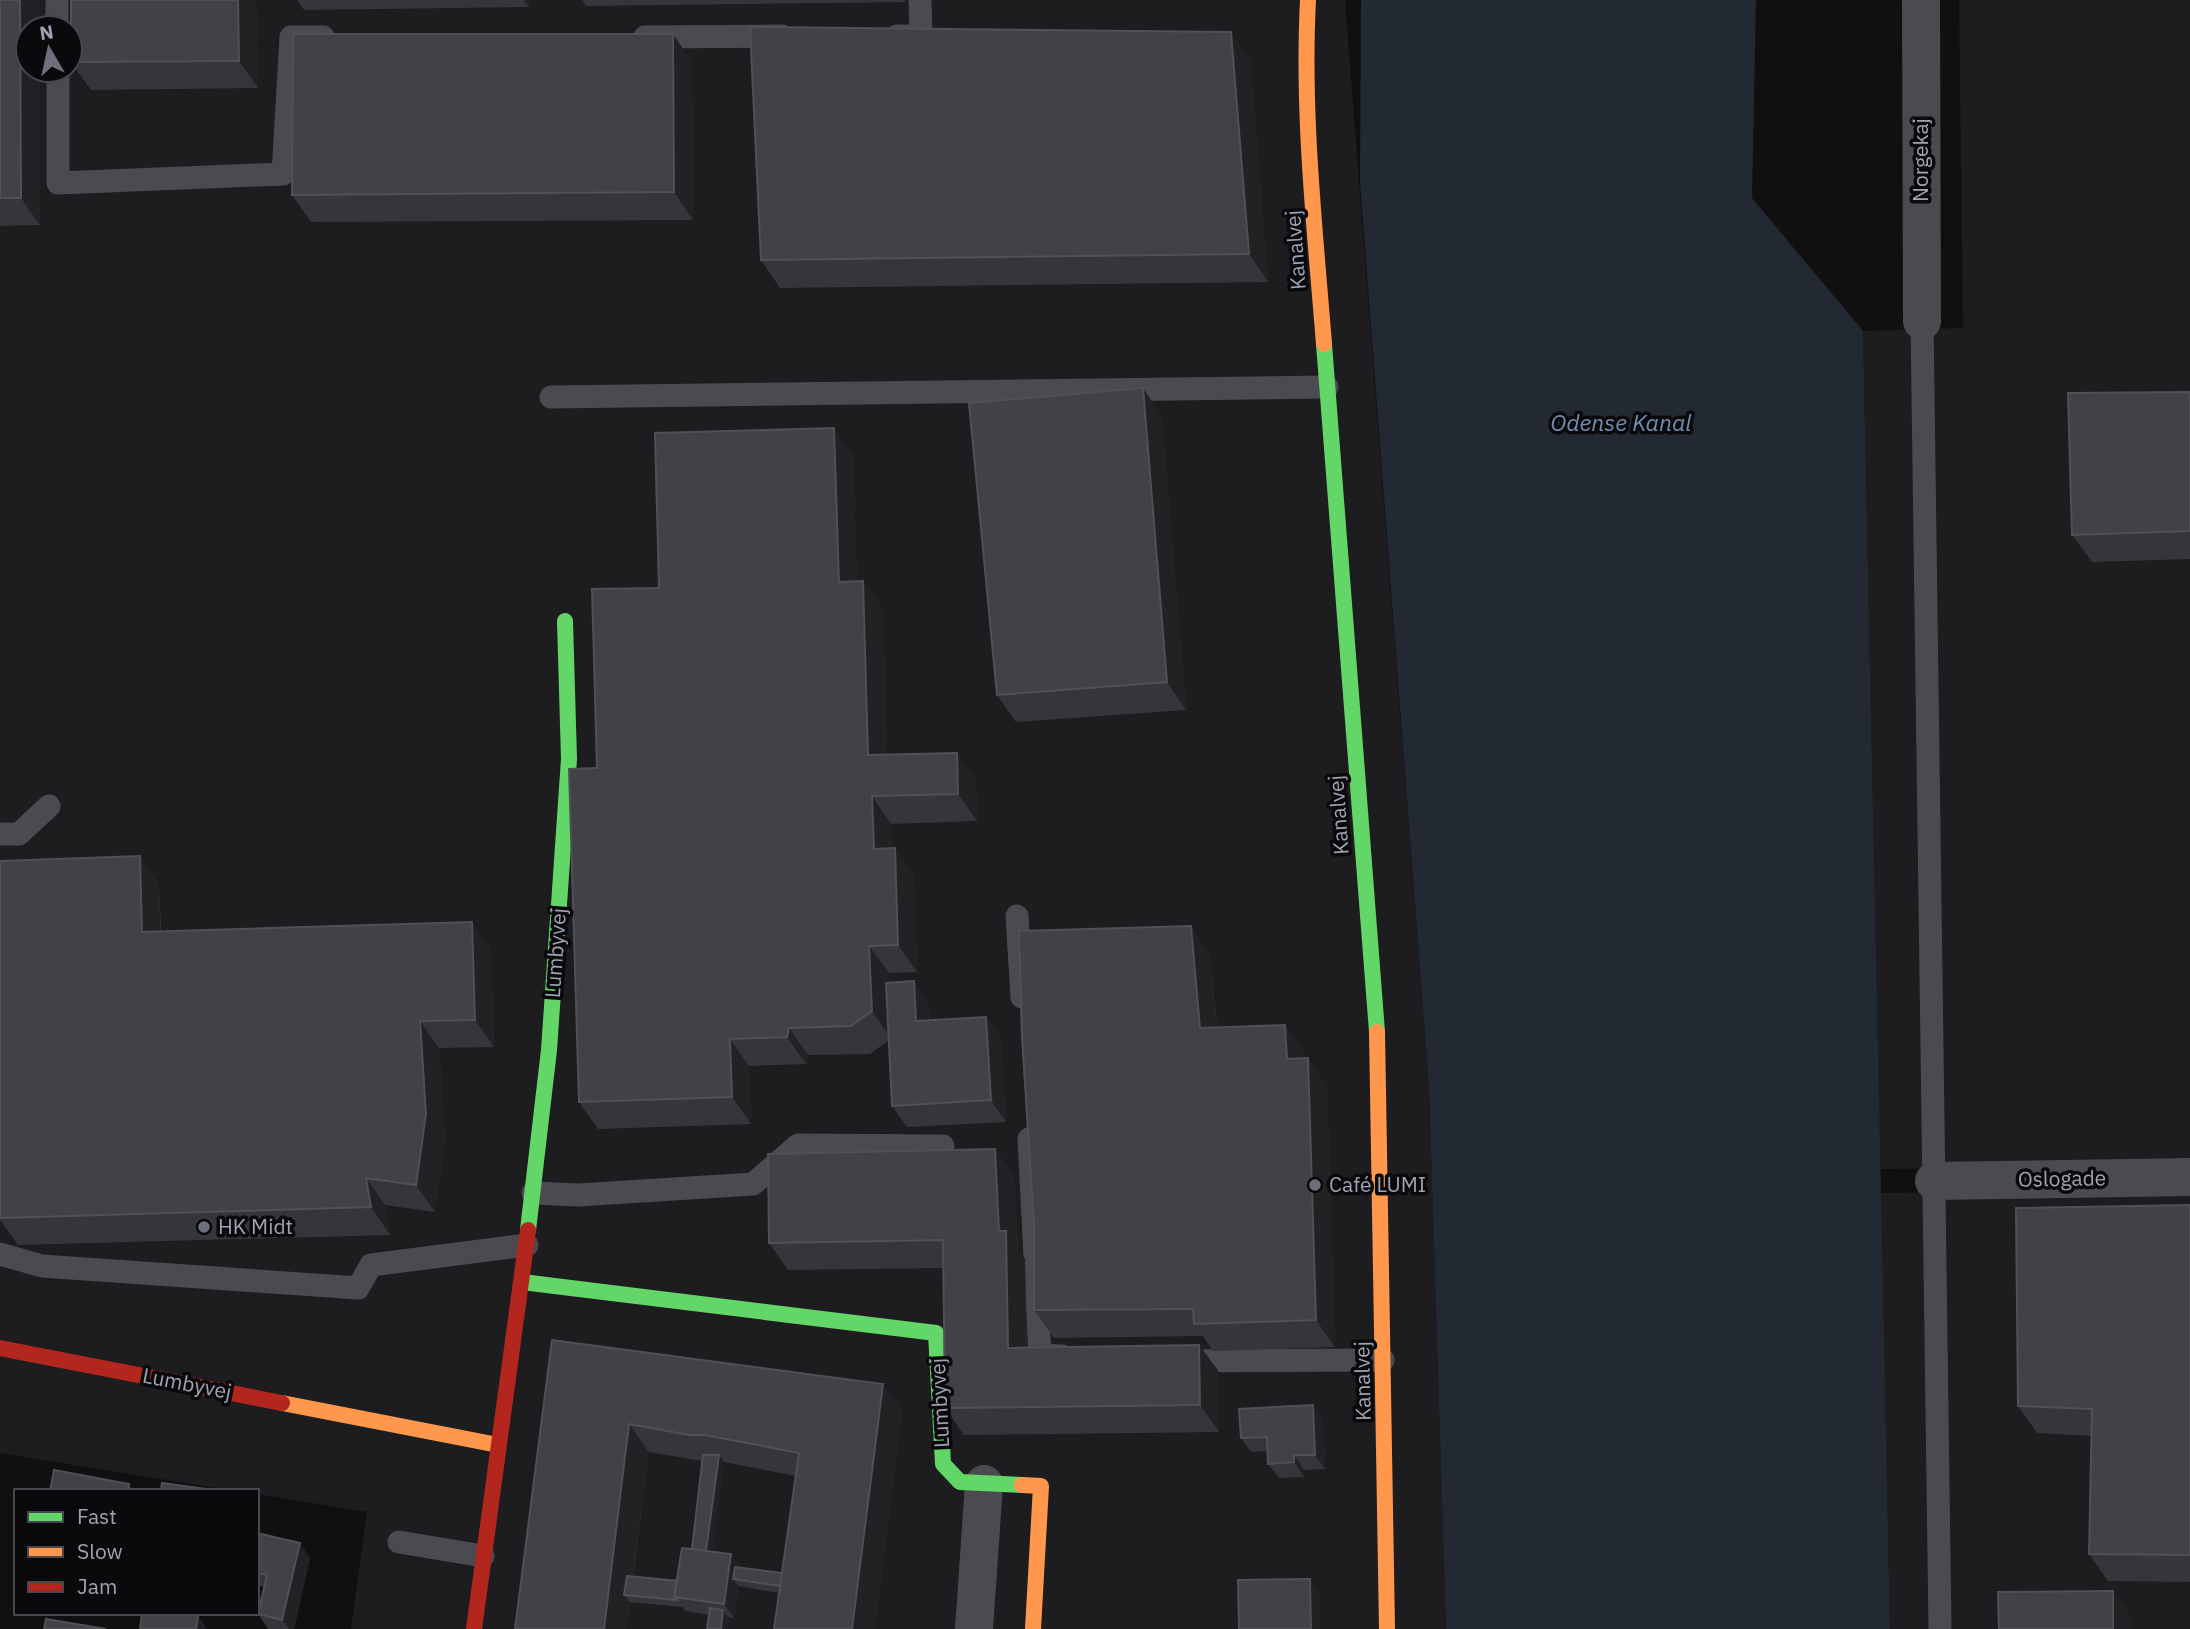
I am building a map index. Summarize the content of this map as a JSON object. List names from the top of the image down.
{
  "streets": {
    "street": [
      "Norgekaj",
      "Kanalvej",
      "Lumbyvej",
      "Oslogade"
    ]
  },
  "water": ["Odense Kanal"],
  "places": ["Café LUMI", "HK Midt"],
  "legend": ["Fast", "Slow", "Jam"],
  "north": "top"
}
